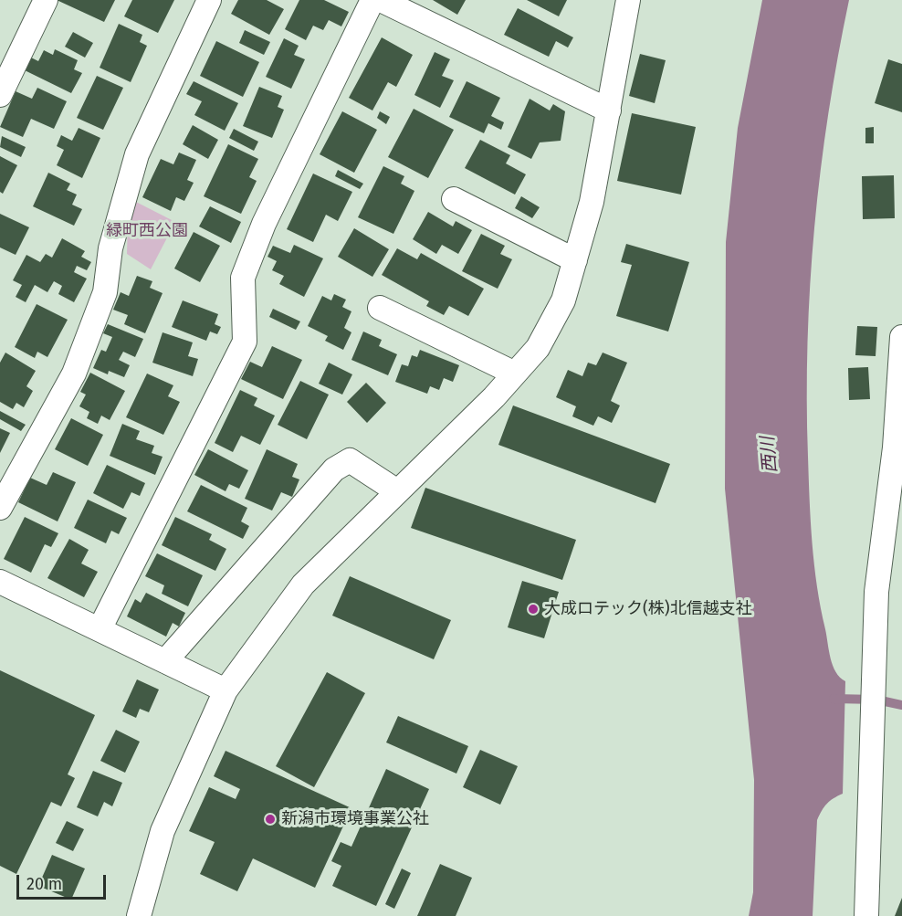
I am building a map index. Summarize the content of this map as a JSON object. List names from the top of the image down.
{
  "water": ["西川"],
  "parks": ["緑町西公園"],
  "places": ["大成ロテック(株)北信越支社", "新潟市環境事業公社"],
  "scale_bar": "20 m"
}
